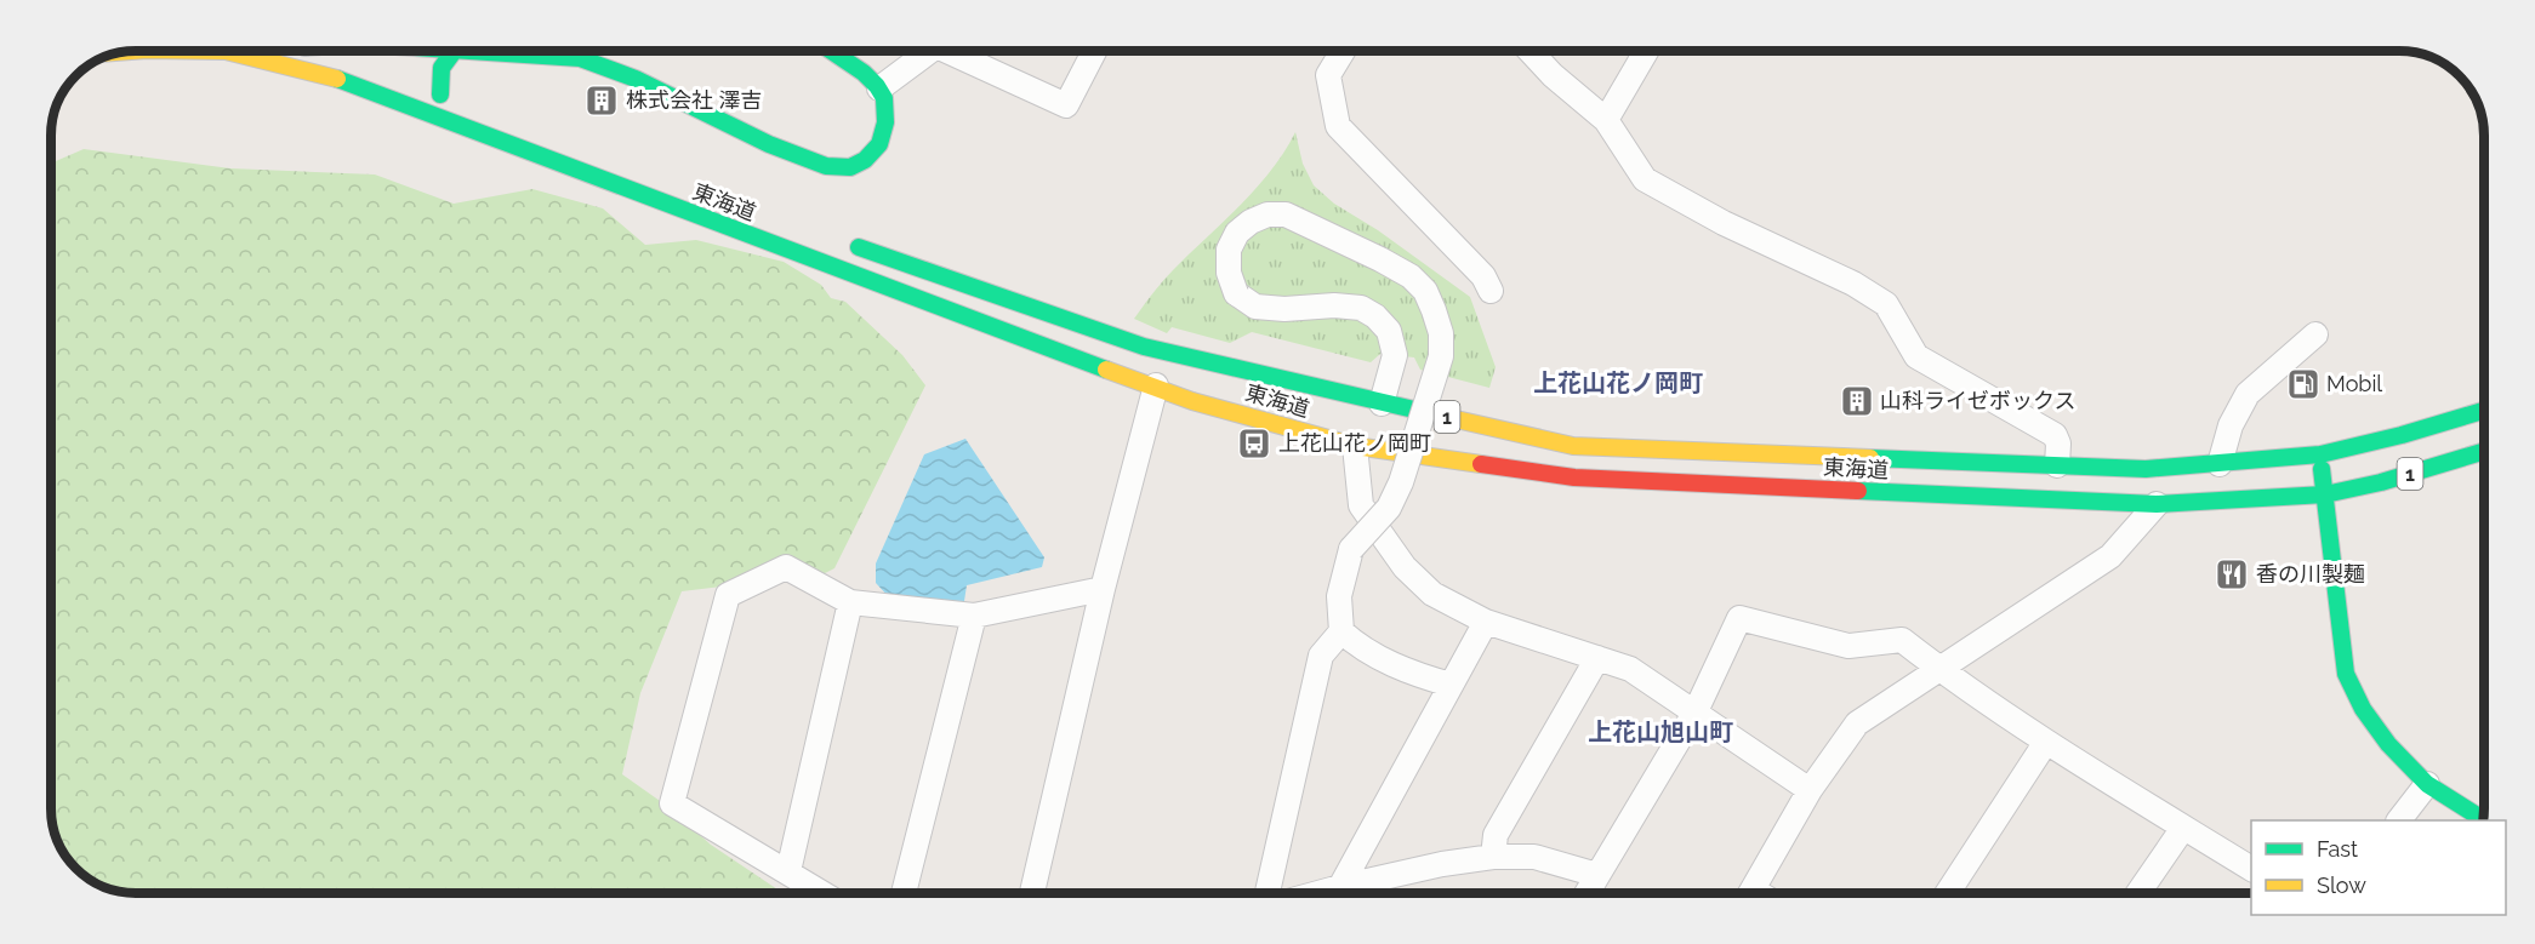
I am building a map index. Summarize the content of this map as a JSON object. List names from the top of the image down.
{
  "streets": {
    "main road": ["東海道", "1"]
  },
  "districts": ["上花山花ノ岡町", "上花山旭山町"],
  "places": {
    "building": ["株式会社 澤吉", "山科ライゼボックス"],
    "fuel station": ["Mobil"],
    "bus stop": ["上花山花ノ岡町"],
    "restaurant": ["香の川製麺"]
  },
  "legend": ["Fast", "Slow"]
}
